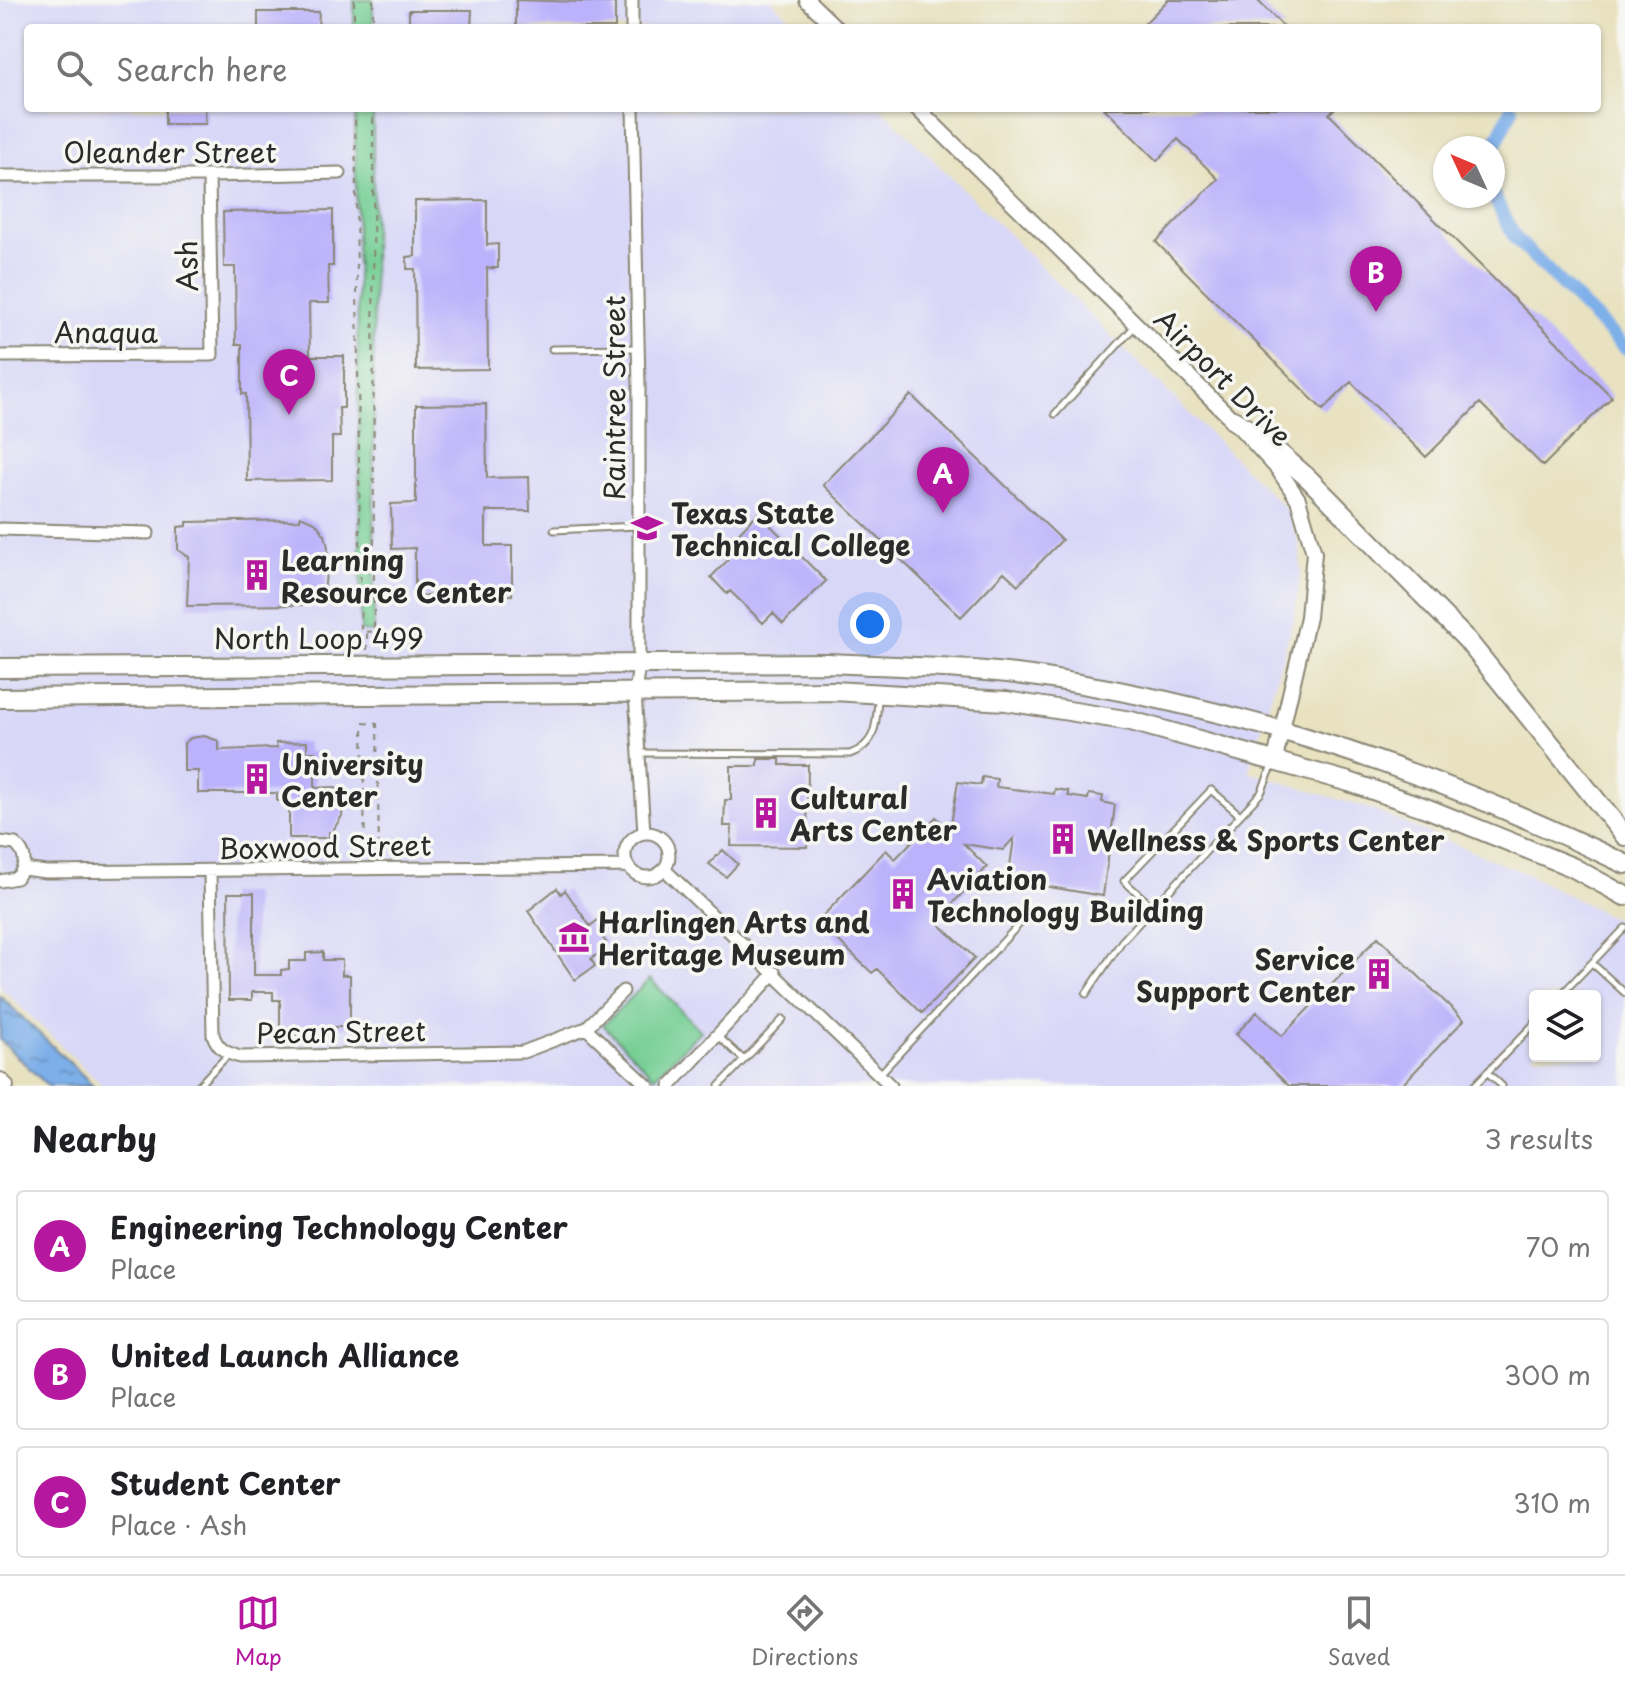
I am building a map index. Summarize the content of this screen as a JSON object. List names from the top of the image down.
{
  "streets": {
    "main road": ["North Loop 499"],
    "street": [
      "Oleander Street",
      "Ash",
      "Anaqua",
      "Airport Drive",
      "Raintree Street",
      "Boxwood Street",
      "Pecan Street"
    ]
  },
  "crossings": [
    ["Oleander Street", "Ash"],
    ["Ash", "Anaqua"],
    ["Airport Drive", "North Loop 499"],
    ["Raintree Street", "North Loop 499"],
    ["Raintree Street", "Boxwood Street"],
    ["Boxwood Street", "Pecan Street"]
  ],
  "places": {
    "school or university": ["Texas State Technical College"],
    "building": [
      "Learning Resource Center",
      "University Center",
      "Cultural Arts Center",
      "Wellness & Sports Center",
      "Aviation Technology Building",
      "Service Support Center"
    ],
    "museum": ["Harlingen Arts and Heritage Museum"]
  },
  "north": "top left",
  "page": {
    "search": "Search here",
    "pins": ["B", "C", "A"],
    "heading": ["Nearby", "3 results"],
    "list": [
      {
        "mark": "A",
        "name": "Engineering Technology Center",
        "note": "Place",
        "value": "70 m"
      },
      {
        "mark": "B",
        "name": "United Launch Alliance",
        "note": "Place",
        "value": "300 m"
      },
      {
        "mark": "C",
        "name": "Student Center",
        "note": "Place · Ash",
        "value": "310 m"
      }
    ],
    "nav": ["Map", "Directions", "Saved"]
  }
}
